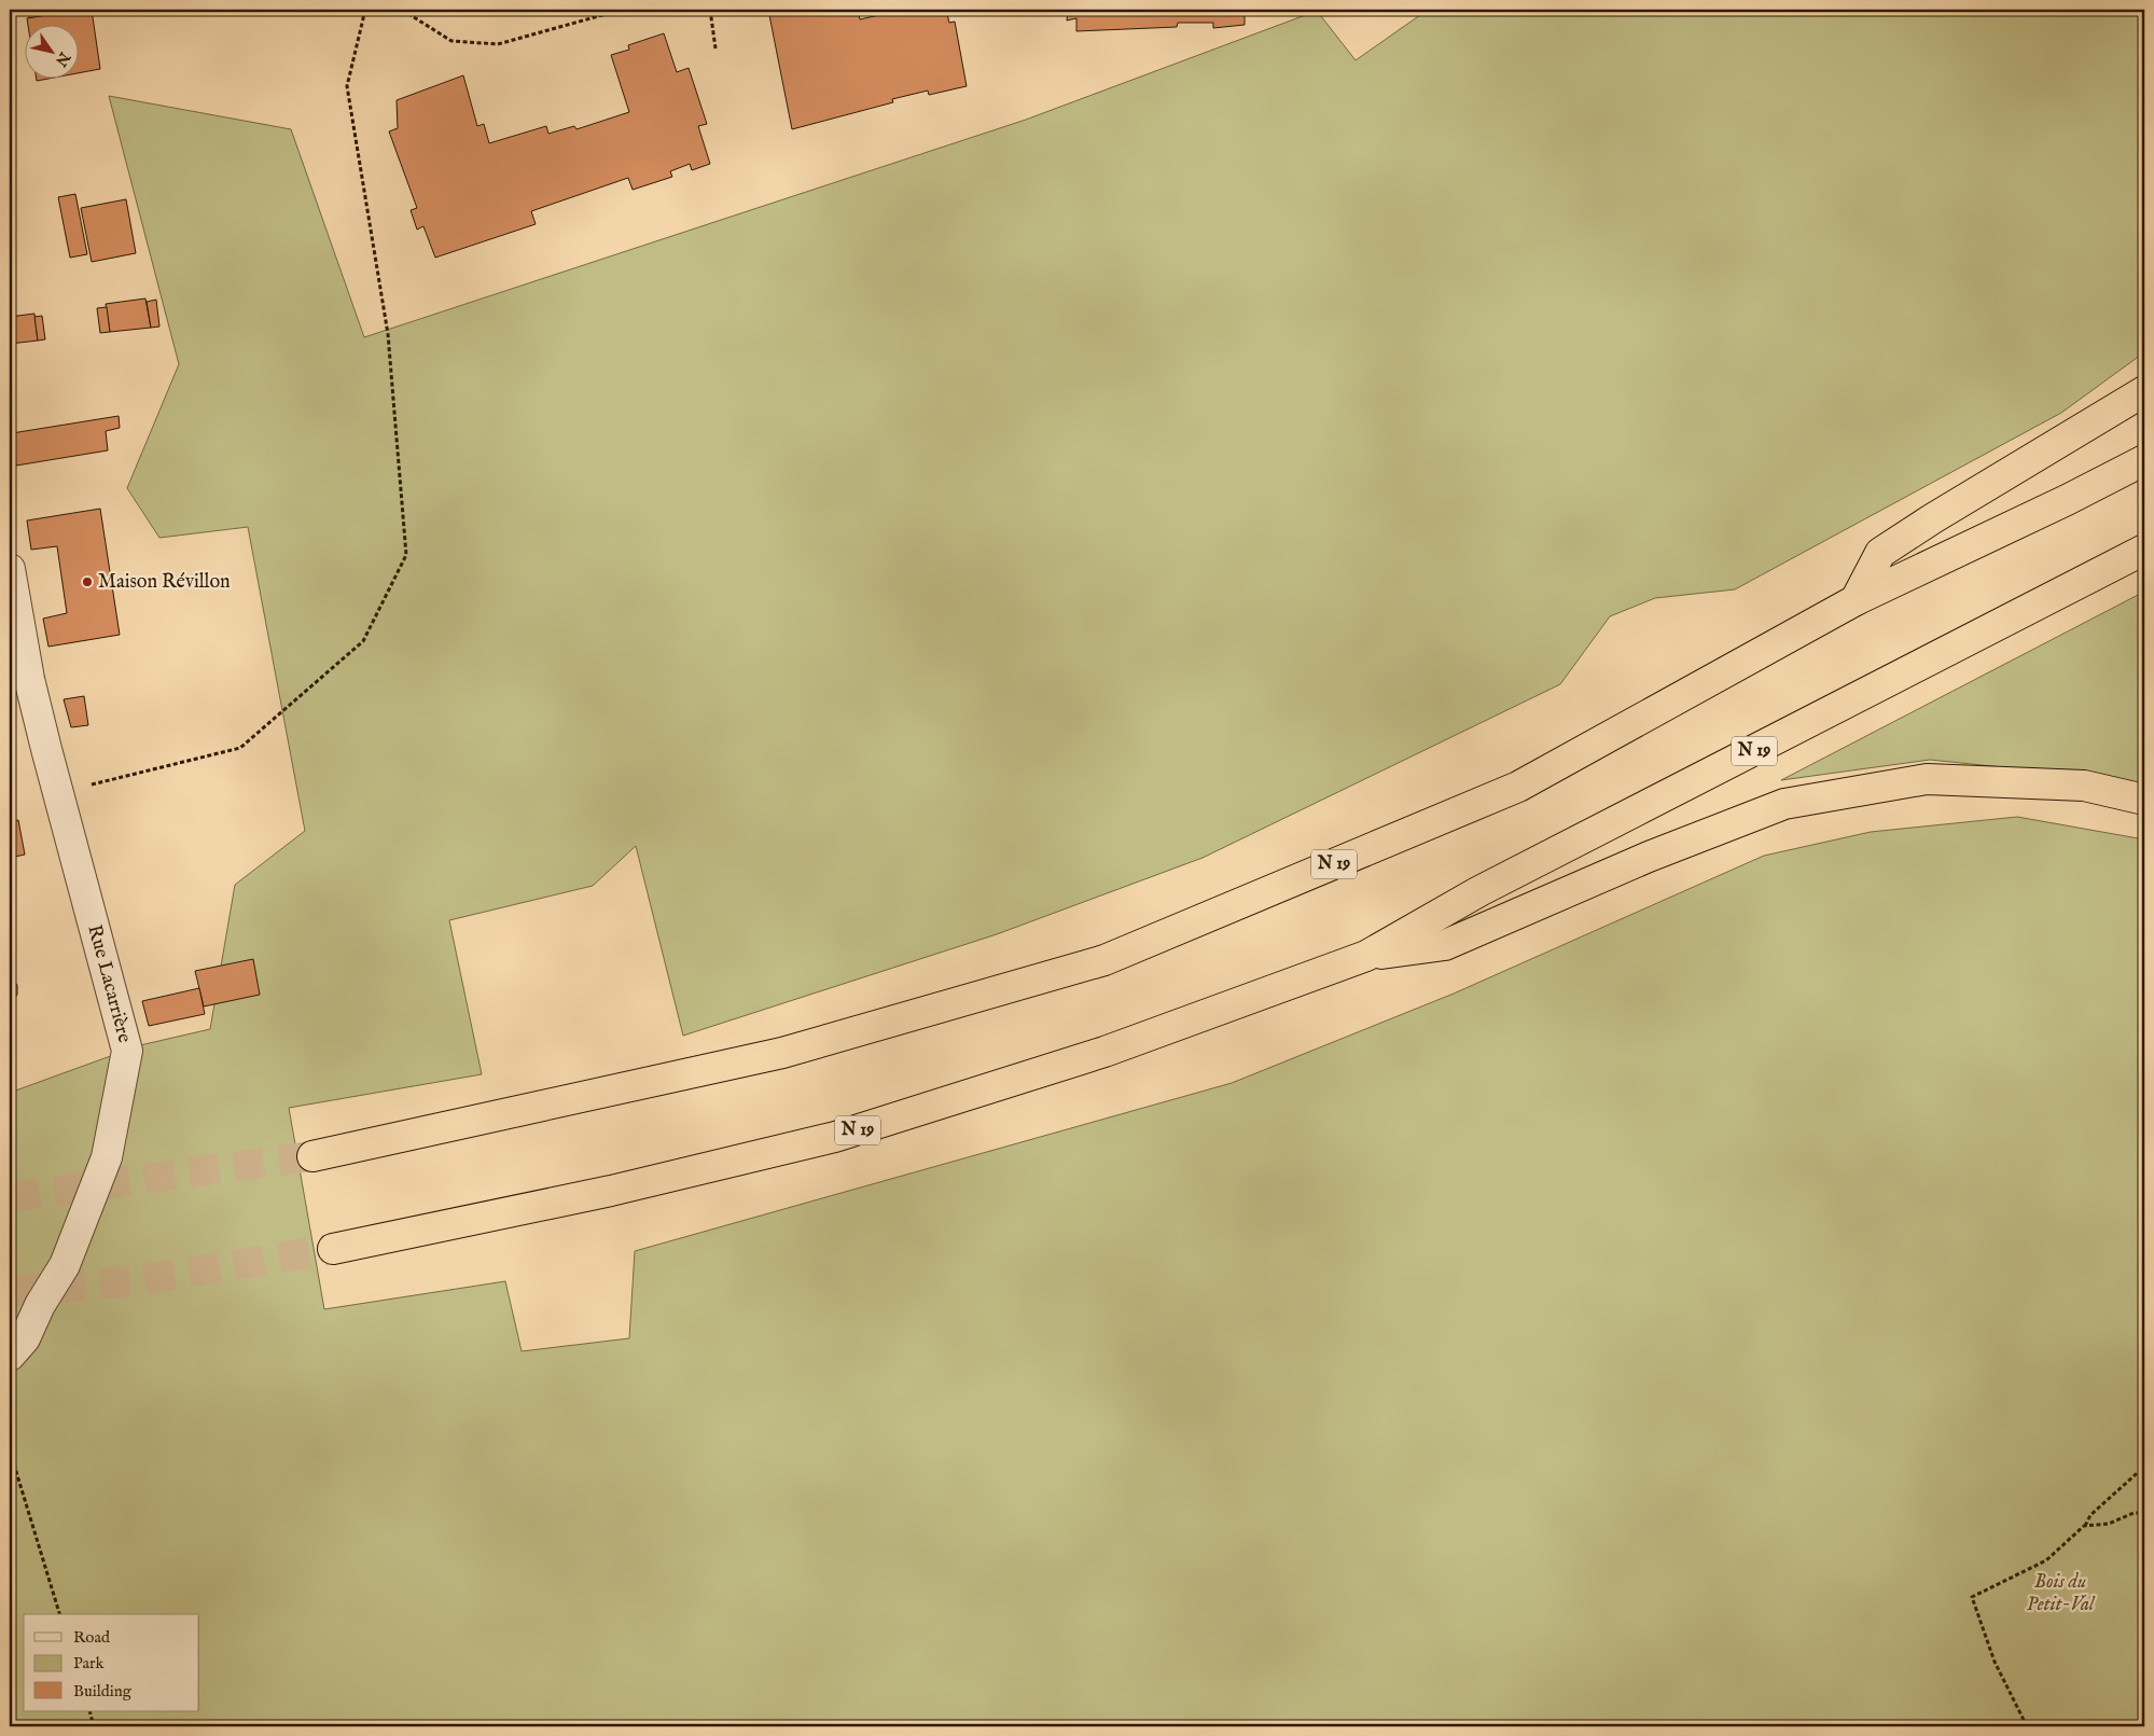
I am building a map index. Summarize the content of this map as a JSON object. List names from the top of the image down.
{
  "streets": {
    "highway": ["N 19"],
    "street": ["Rue Lacarrière"]
  },
  "parks": ["Bois du Petit-Val"],
  "places": ["Maison Révillon"],
  "legend": ["Road", "Park", "Building"],
  "north": "bottom right"
}
